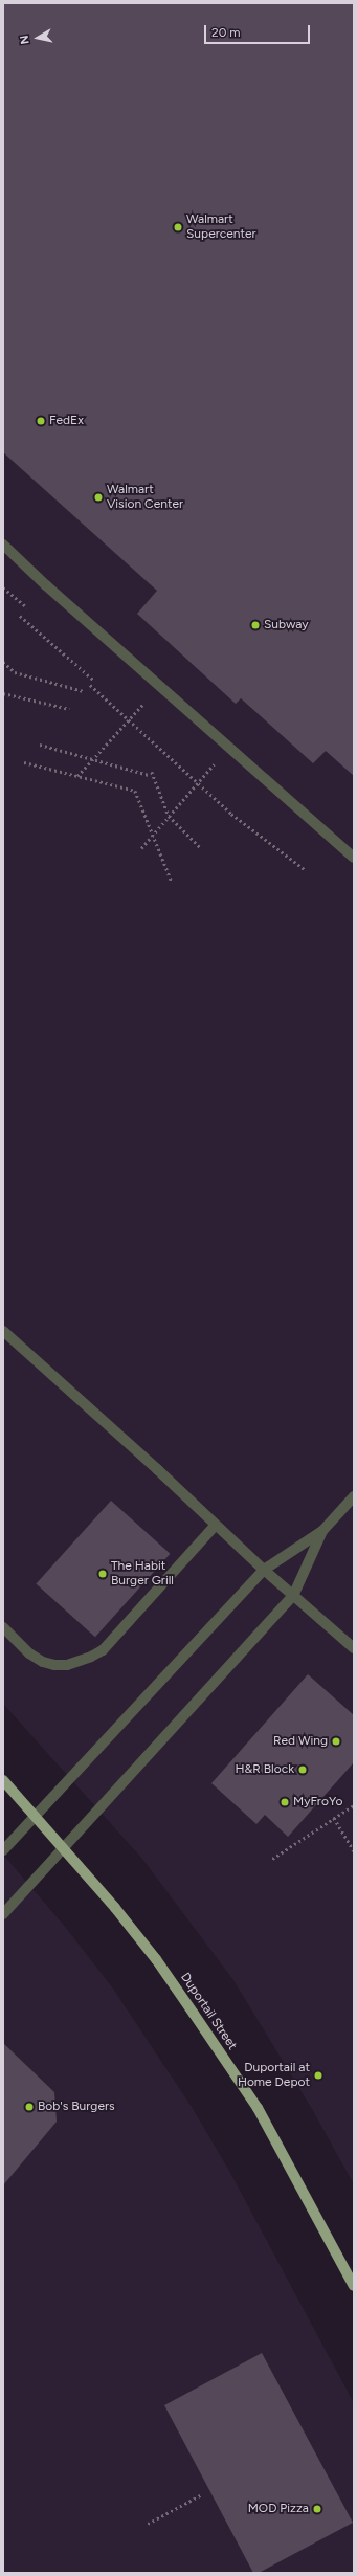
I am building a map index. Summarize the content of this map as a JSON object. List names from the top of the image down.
{
  "streets": {
    "main road": ["Duportail Street"]
  },
  "places": [
    "Walmart Supercenter",
    "FedEx",
    "Walmart Vision Center",
    "Subway",
    "The Habit Burger Grill",
    "Red Wing",
    "H&R Block",
    "MyFroYo",
    "Duportail at Home Depot",
    "Bob's Burgers",
    "MOD Pizza"
  ],
  "scale_bar": "20 m",
  "north": "left"
}
